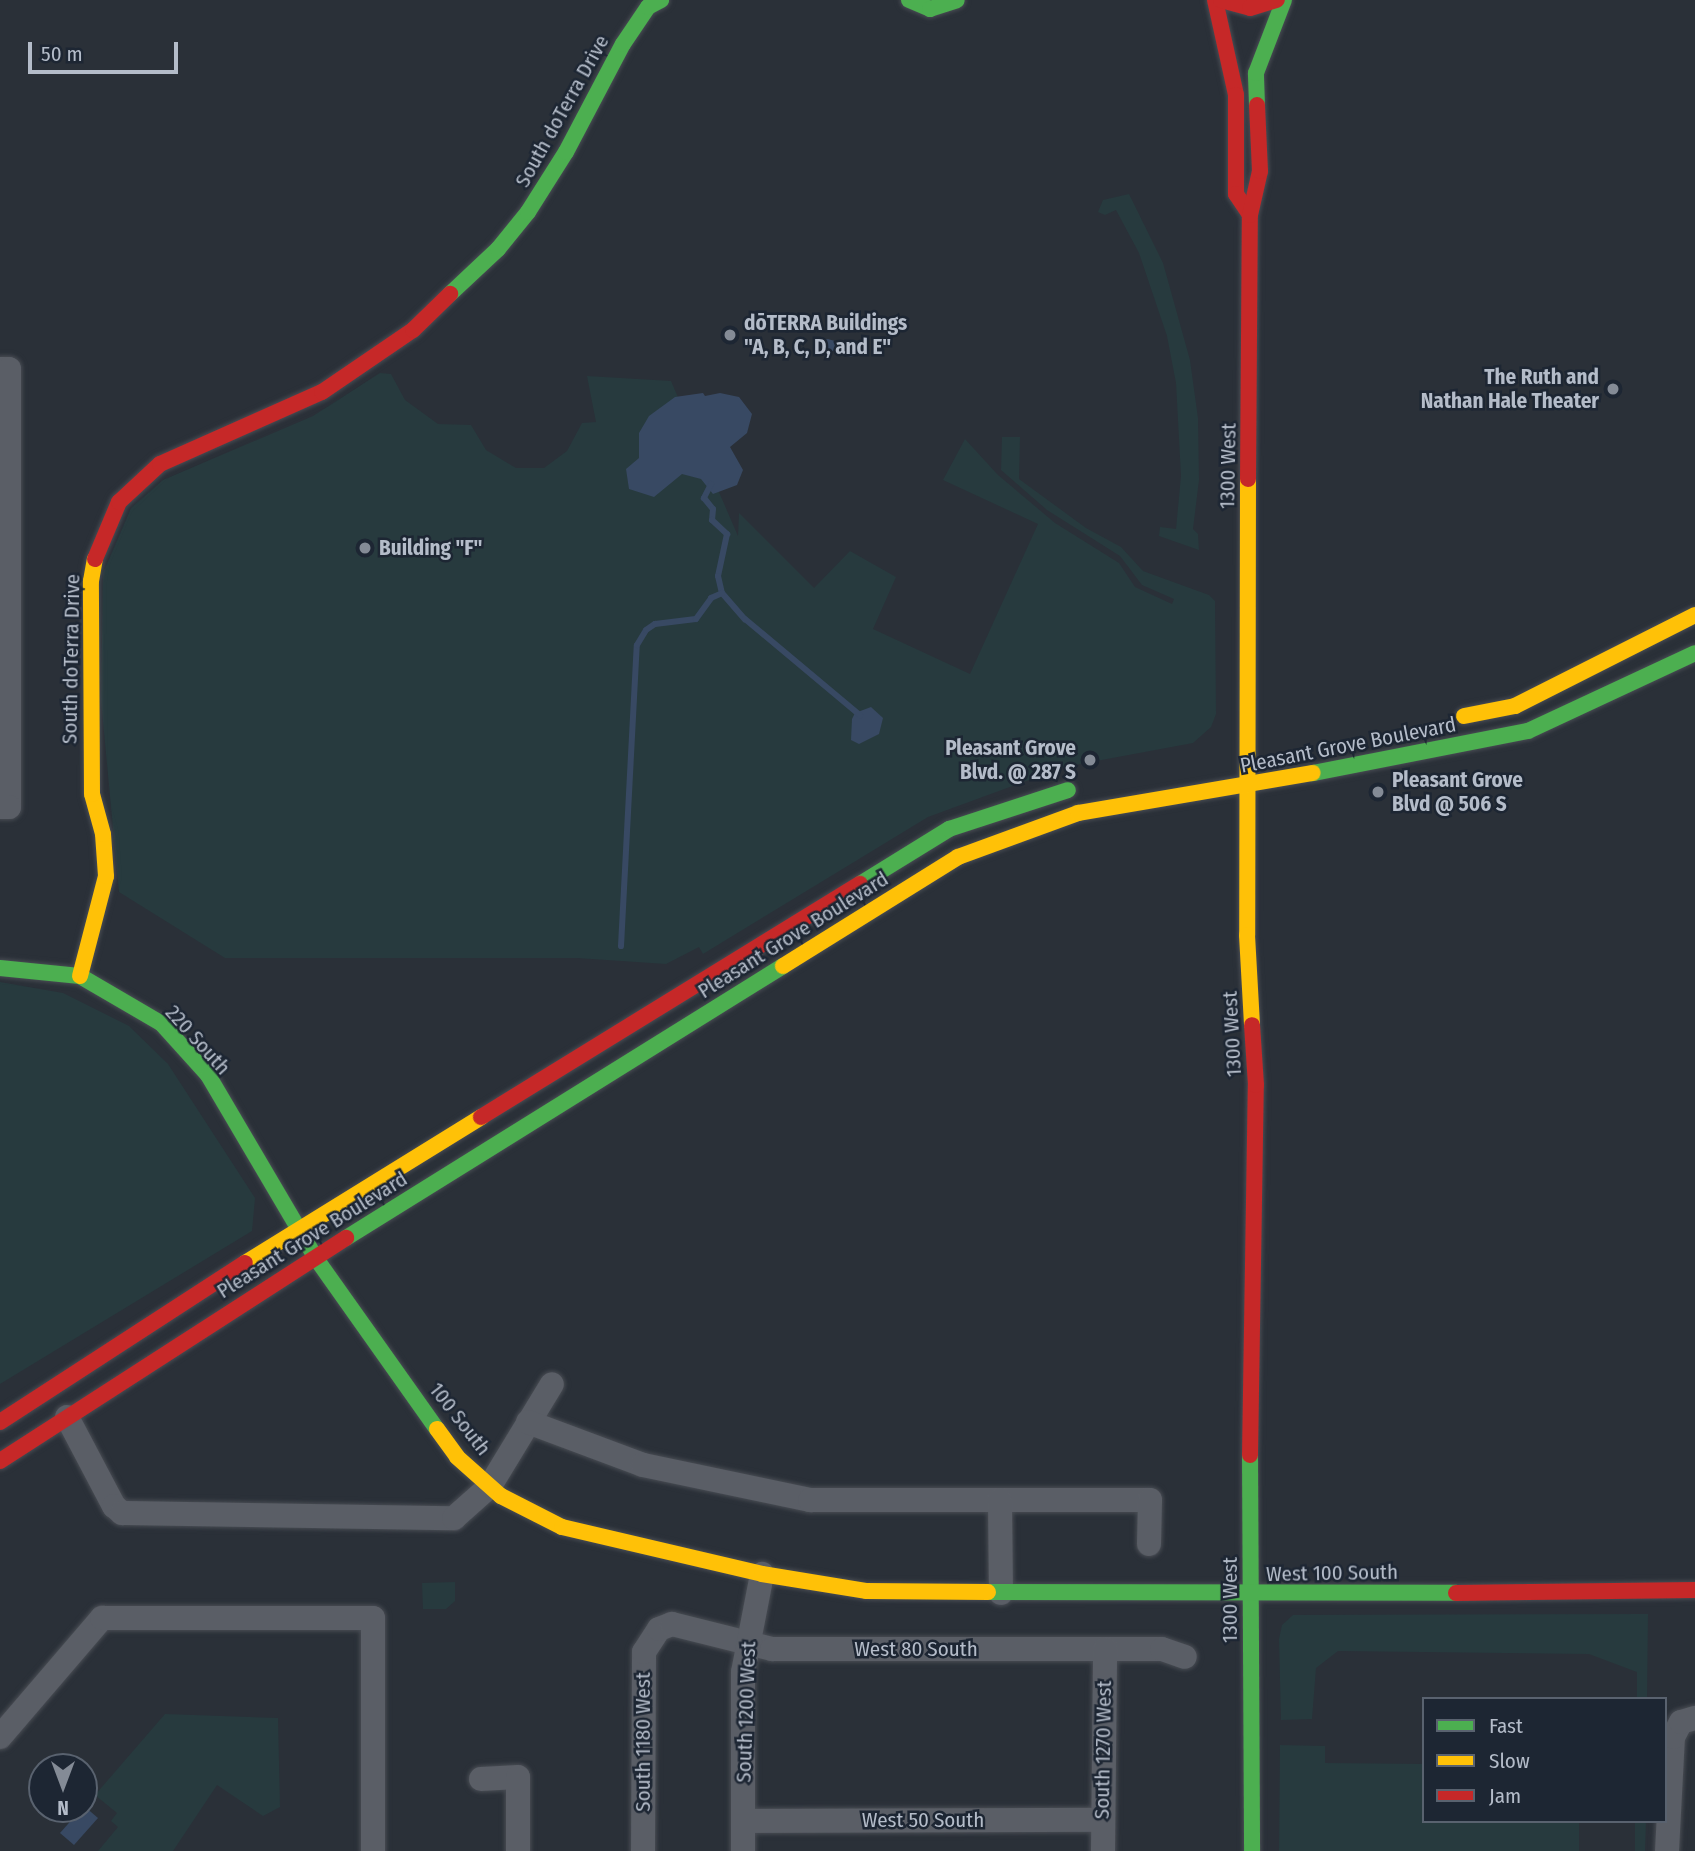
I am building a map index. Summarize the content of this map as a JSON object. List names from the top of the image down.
{
  "streets": {
    "street": [
      "South doTerra Drive",
      "1300 West",
      "Pleasant Grove Boulevard",
      "220 South",
      "100 South",
      "West 100 South",
      "West 80 South",
      "South 1200 West",
      "South 1180 West",
      "South 1270 West",
      "West 50 South"
    ]
  },
  "crossings": [
    ["South doTerra Drive", "220 South"],
    ["1300 West", "Pleasant Grove Boulevard"],
    ["1300 West", "West 100 South"],
    ["Pleasant Grove Boulevard", "220 South"],
    ["Pleasant Grove Boulevard", "100 South"],
    ["220 South", "100 South"],
    ["100 South", "West 100 South"],
    ["100 South", "South 1200 West"],
    ["West 100 South", "South 1200 West"],
    ["West 80 South", "South 1200 West"],
    ["West 80 South", "South 1180 West"],
    ["West 80 South", "South 1270 West"],
    ["South 1200 West", "West 50 South"],
    ["South 1270 West", "West 50 South"]
  ],
  "places": [
    "dōTERRA Buildings \"A, B, C, D, and E\"",
    "The Ruth and Nathan Hale Theater",
    "Building \"F\"",
    "Pleasant Grove Blvd. @ 287 S",
    "Pleasant Grove Blvd @ 506 S"
  ],
  "legend": ["Fast", "Slow", "Jam"],
  "scale_bar": "50 m",
  "north": "bottom"
}
